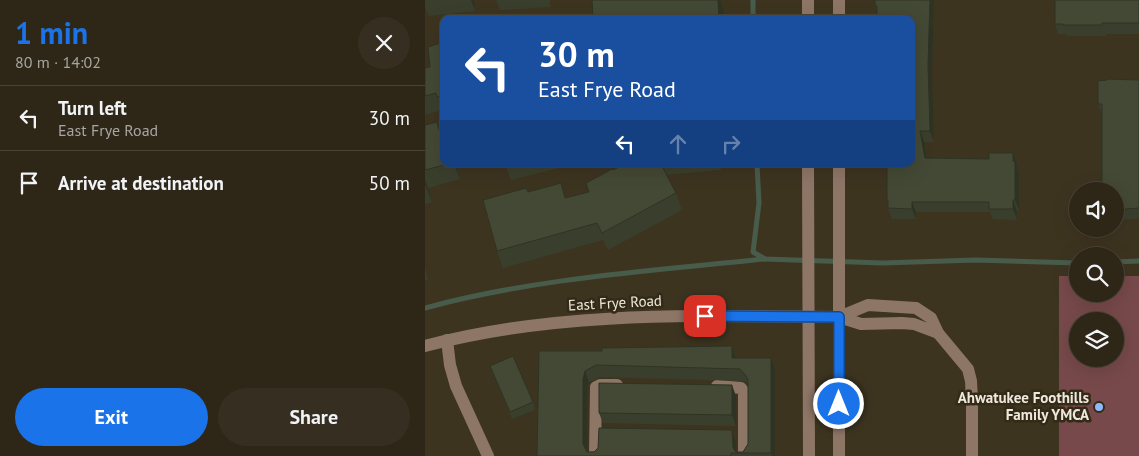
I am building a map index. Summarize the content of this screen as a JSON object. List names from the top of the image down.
{
  "streets": {
    "street": ["East Frye Road"]
  },
  "places": ["Ahwatukee Foothills Family YMCA"],
  "page": {
    "heading": ["1 min", "80 m · 14:02"],
    "turn": ["30 m", "East Frye Road"],
    "list": [
      {
        "name": "Turn left",
        "note": "East Frye Road",
        "value": "30 m"
      },
      {
        "name": "Arrive at destination",
        "value": "50 m"
      }
    ],
    "buttons": ["Exit", "Share"]
  }
}
